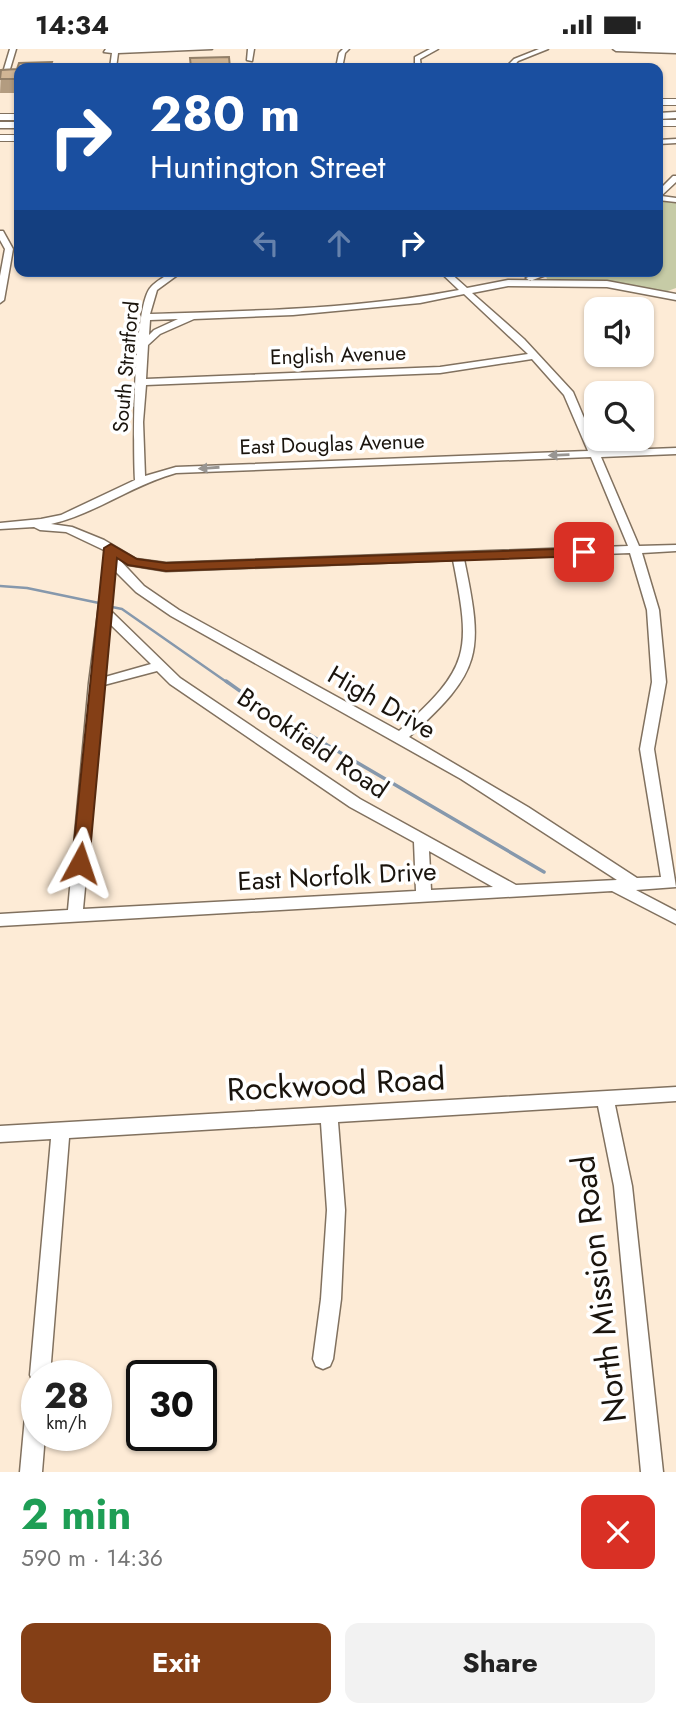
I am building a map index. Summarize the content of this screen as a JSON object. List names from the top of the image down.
{
  "streets": {
    "street": [
      "English Avenue",
      "South Stratford",
      "East Douglas Avenue",
      "High Drive",
      "Brookfield Road",
      "East Norfolk Drive",
      "Rockwood Road",
      "North Mission Road"
    ]
  },
  "crossings": [
    ["English Avenue", "South Stratford"],
    ["South Stratford", "East Douglas Avenue"],
    ["High Drive", "East Norfolk Drive"],
    ["Brookfield Road", "East Norfolk Drive"],
    ["Rockwood Road", "North Mission Road"]
  ],
  "page": {
    "status": "14:34",
    "turn": ["280 m", "Huntington Street"],
    "speed": "28 km/h",
    "limit": "30",
    "heading": ["2 min", "590 m · 14:36"],
    "buttons": ["Exit", "Share"]
  }
}
